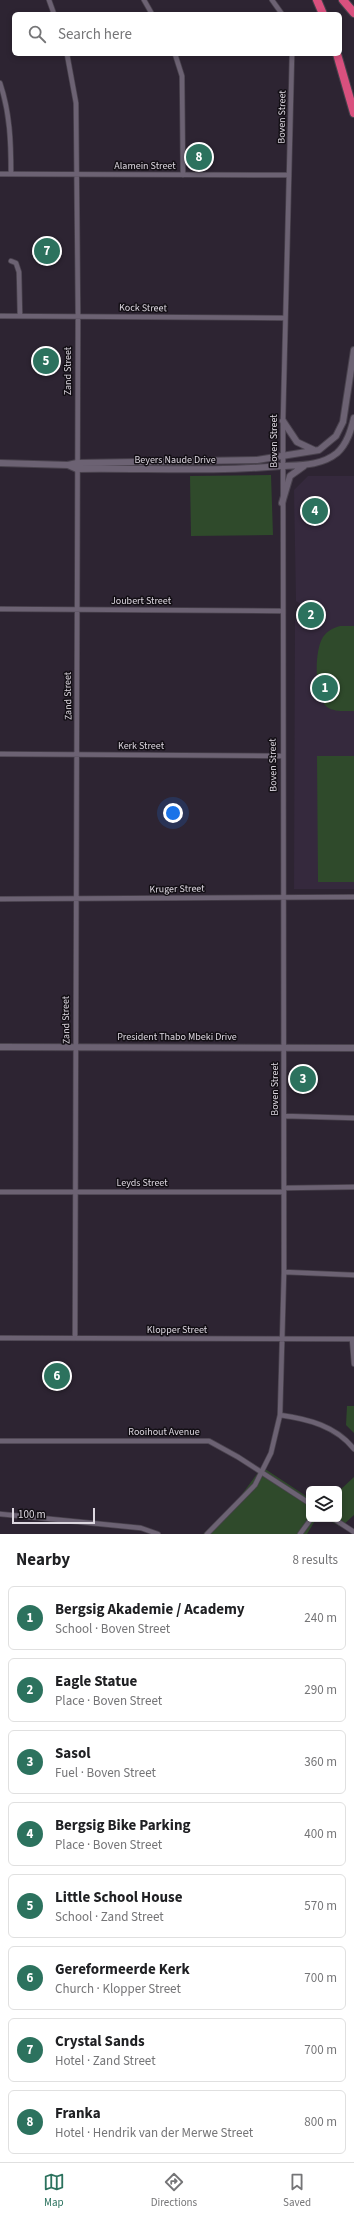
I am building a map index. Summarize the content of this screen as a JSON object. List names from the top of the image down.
{
  "streets": {
    "street": [
      "Boven Street",
      "Alamein Street",
      "Kock Street",
      "Zand Street",
      "Beyers Naude Drive",
      "Joubert Street",
      "Kerk Street",
      "Kruger Street",
      "President Thabo Mbeki Drive",
      "Leyds Street",
      "Klopper Street",
      "Rooihout Avenue"
    ]
  },
  "crossings": [
    ["Boven Street", "Alamein Street"],
    ["Boven Street", "Kock Street"],
    ["Boven Street", "Beyers Naude Drive"],
    ["Boven Street", "Joubert Street"],
    ["Boven Street", "Kerk Street"],
    ["Boven Street", "Kruger Street"],
    ["Boven Street", "President Thabo Mbeki Drive"],
    ["Boven Street", "Leyds Street"],
    ["Boven Street", "Klopper Street"],
    ["Boven Street", "Rooihout Avenue"],
    ["Alamein Street", "Zand Street"],
    ["Kock Street", "Zand Street"],
    ["Zand Street", "Beyers Naude Drive"],
    ["Zand Street", "Joubert Street"],
    ["Zand Street", "Kerk Street"],
    ["Zand Street", "Kruger Street"],
    ["Zand Street", "President Thabo Mbeki Drive"],
    ["Zand Street", "Leyds Street"],
    ["Zand Street", "Klopper Street"]
  ],
  "scale_bar": "100 m",
  "page": {
    "search": "Search here",
    "pins": [
      "8",
      "7",
      "5",
      "4",
      "2",
      "1",
      "3",
      "6"
    ],
    "scale": "100 m",
    "heading": ["Nearby", "8 results"],
    "list": [
      {
        "mark": "1",
        "name": "Bergsig Akademie / Academy",
        "note": "School · Boven Street",
        "value": "240 m"
      },
      {
        "mark": "2",
        "name": "Eagle Statue",
        "note": "Place · Boven Street",
        "value": "290 m"
      },
      {
        "mark": "3",
        "name": "Sasol",
        "note": "Fuel · Boven Street",
        "value": "360 m"
      },
      {
        "mark": "4",
        "name": "Bergsig Bike Parking",
        "note": "Place · Boven Street",
        "value": "400 m"
      },
      {
        "mark": "5",
        "name": "Little School House",
        "note": "School · Zand Street",
        "value": "570 m"
      },
      {
        "mark": "6",
        "name": "Gereformeerde Kerk",
        "note": "Church · Klopper Street",
        "value": "700 m"
      },
      {
        "mark": "7",
        "name": "Crystal Sands",
        "note": "Hotel · Zand Street",
        "value": "700 m"
      },
      {
        "mark": "8",
        "name": "Franka",
        "note": "Hotel · Hendrik van der Merwe Street",
        "value": "800 m"
      }
    ],
    "nav": ["Map", "Directions", "Saved"]
  }
}
